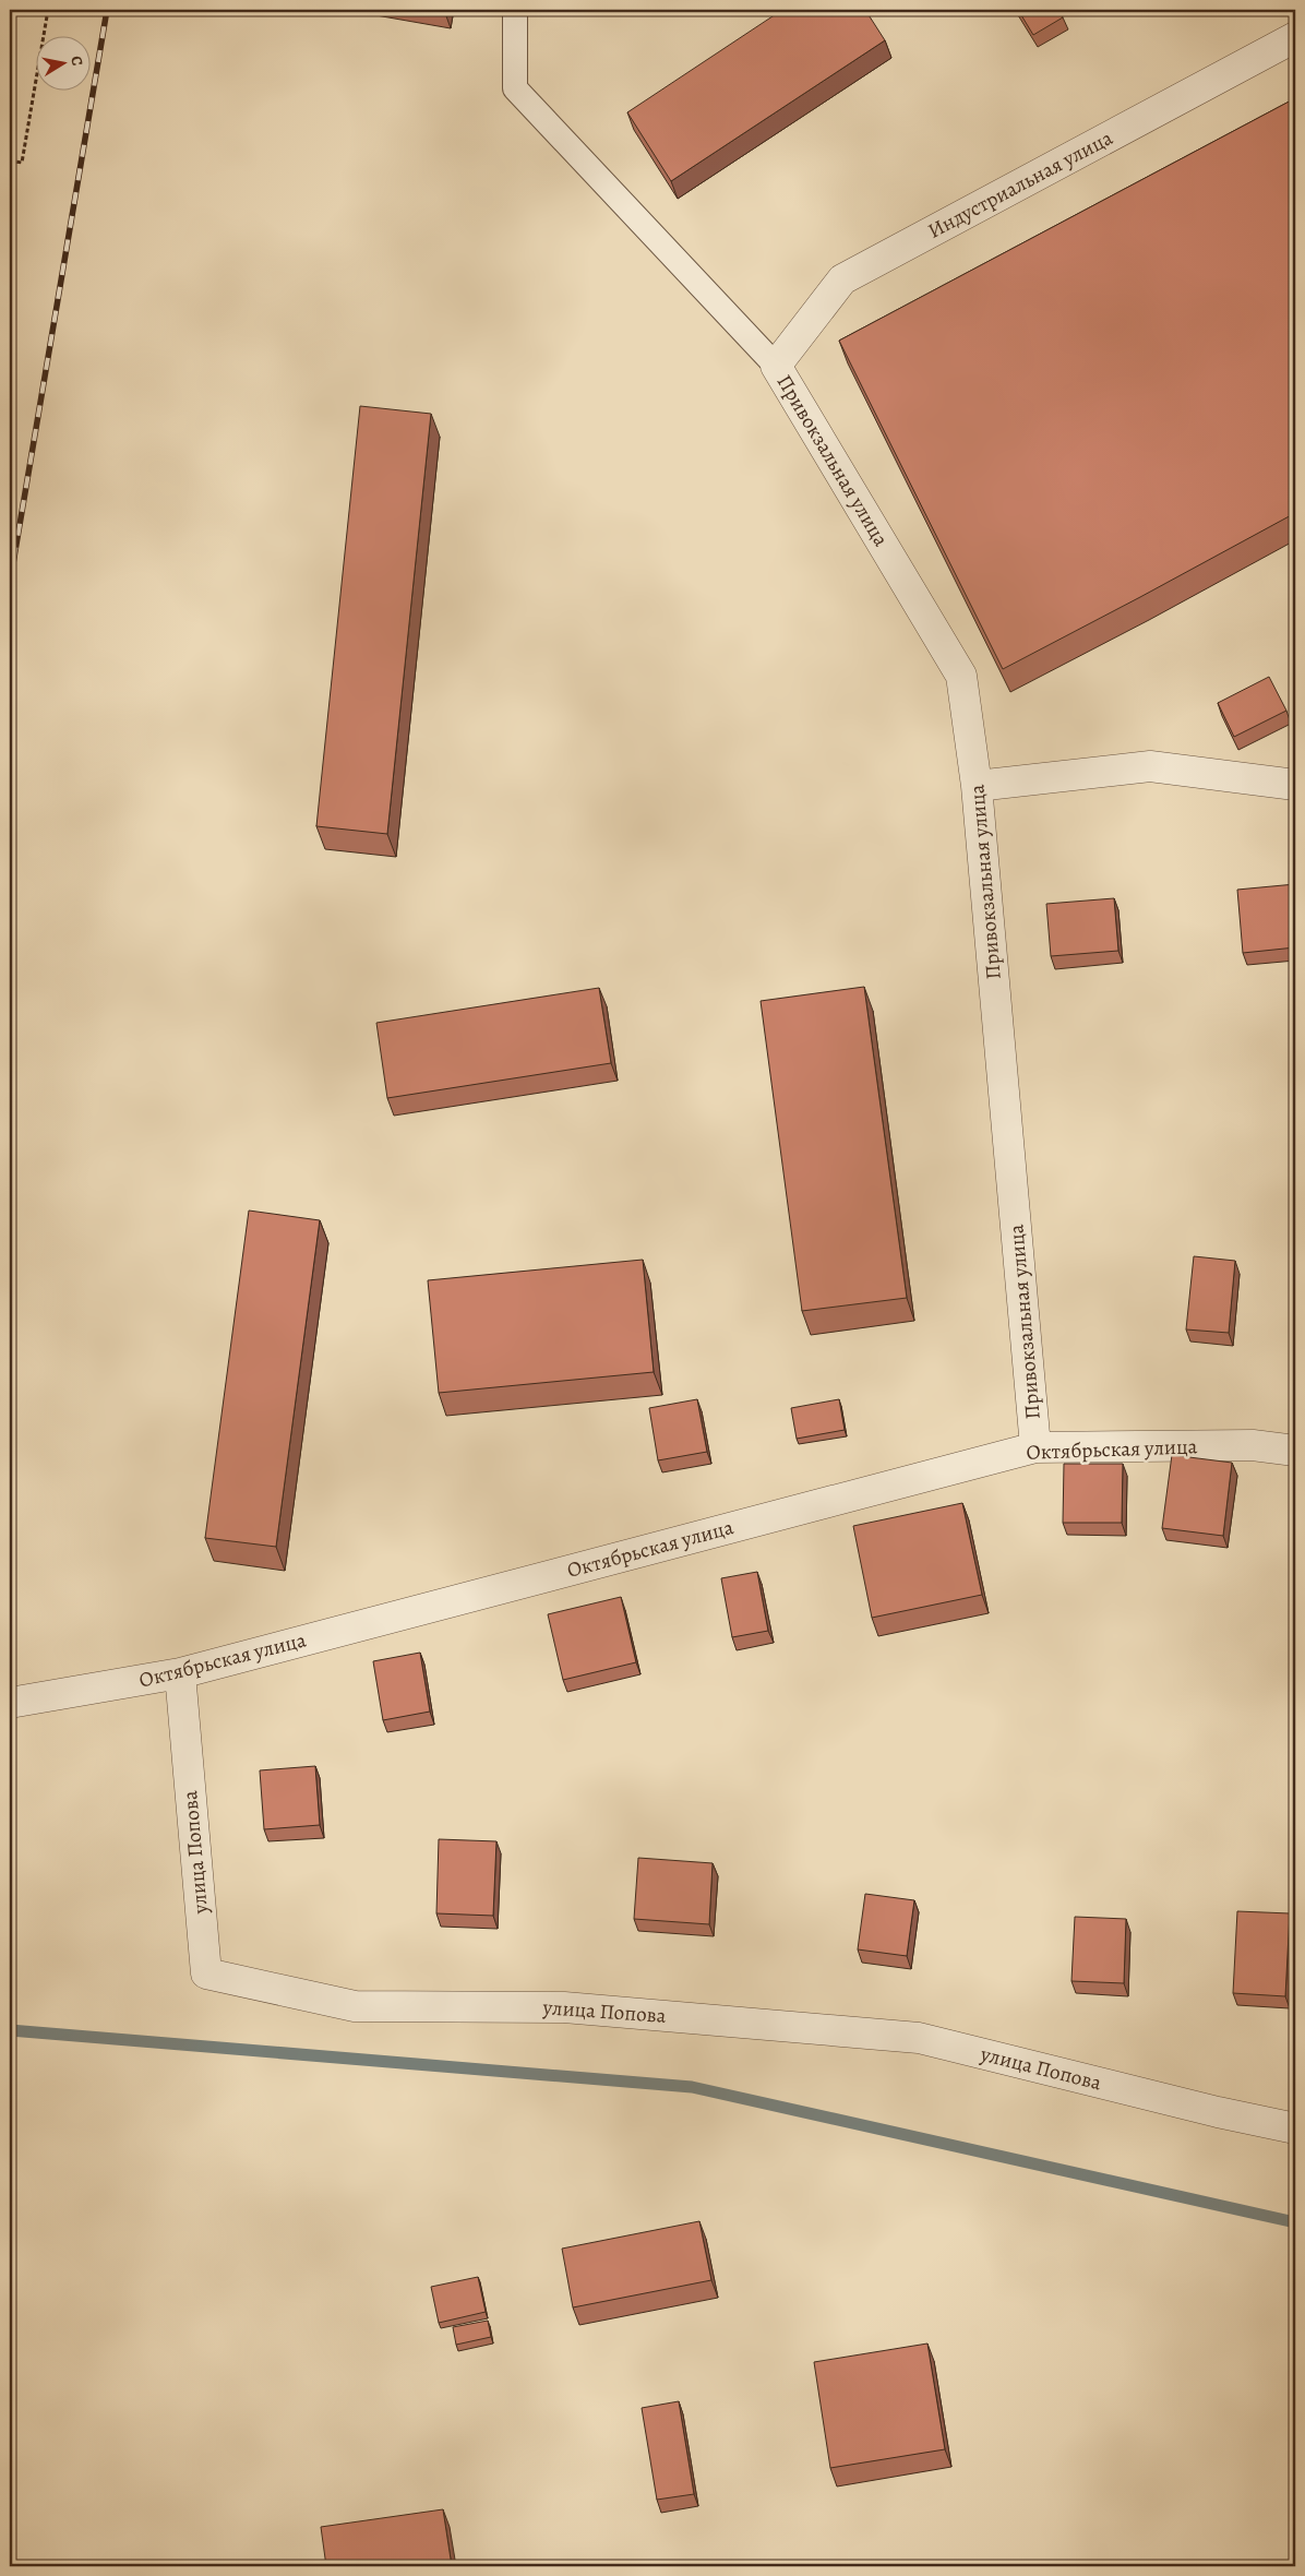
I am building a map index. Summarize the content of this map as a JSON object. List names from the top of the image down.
{
  "streets": {
    "street": [
      "Индустриальная улица",
      "Привокзальная улица",
      "Октябрьская улица",
      "улица Попова"
    ]
  },
  "crossings": [
    ["Индустриальная улица", "Привокзальная улица"],
    ["Привокзальная улица", "Октябрьская улица"],
    ["Октябрьская улица", "улица Попова"]
  ],
  "north": "right"
}
